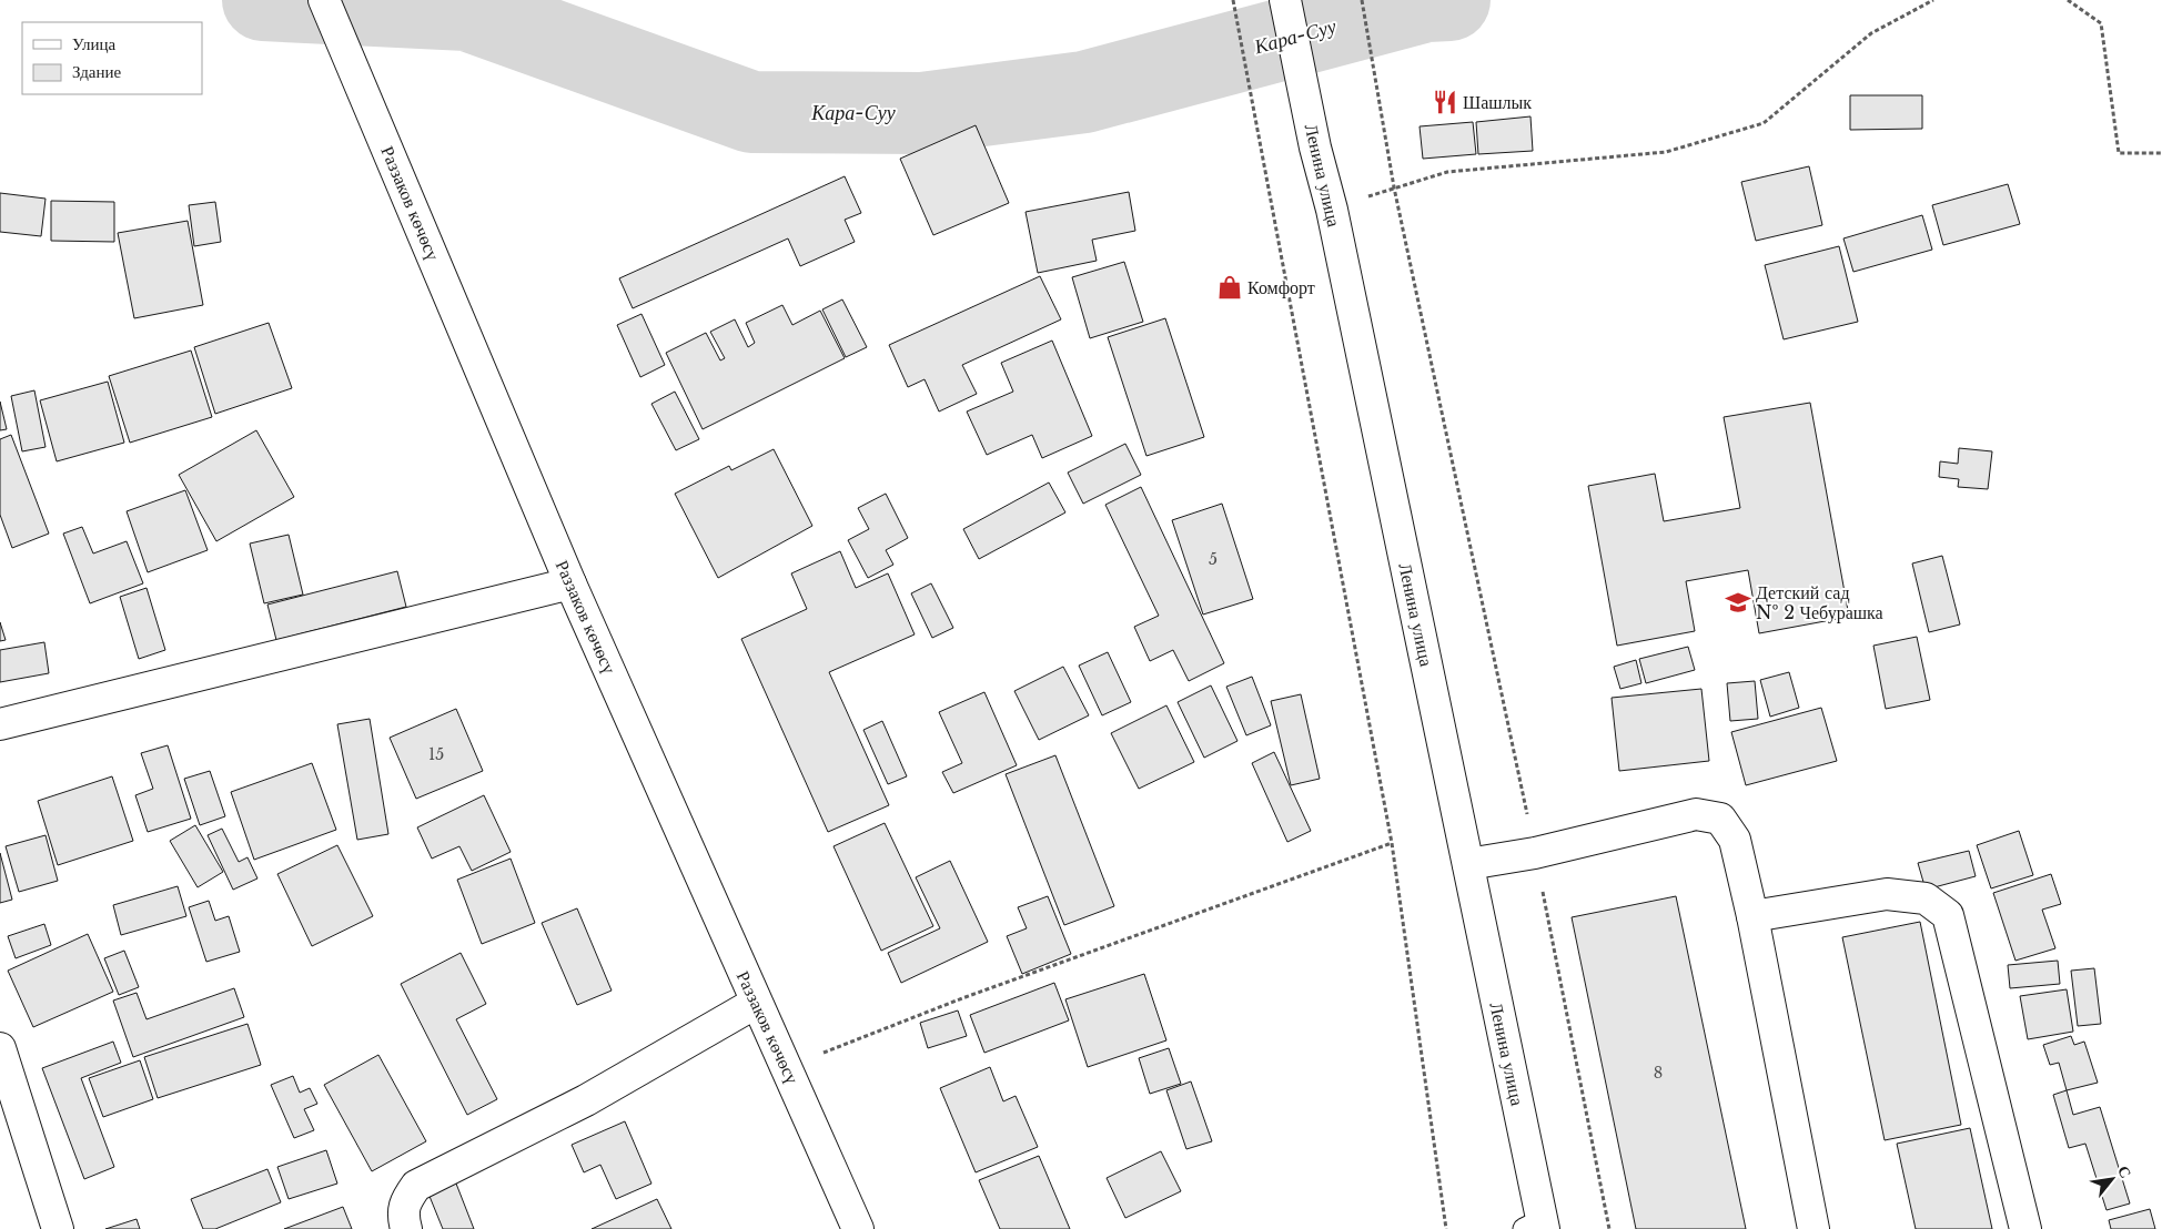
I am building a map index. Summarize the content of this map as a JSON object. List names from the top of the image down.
{
  "streets": {
    "main road": ["Ленина улица", "Раззаков көчөсү"]
  },
  "water": ["Кара-Суу"],
  "places": {
    "restaurant": ["Шашлык"],
    "shop": ["Комфорт"],
    "school or university": ["Детский сад № 2 Чебурашка"]
  },
  "house_numbers": ["5", "15", "8"],
  "legend": ["Улица", "Здание"],
  "north": "top right"
}
